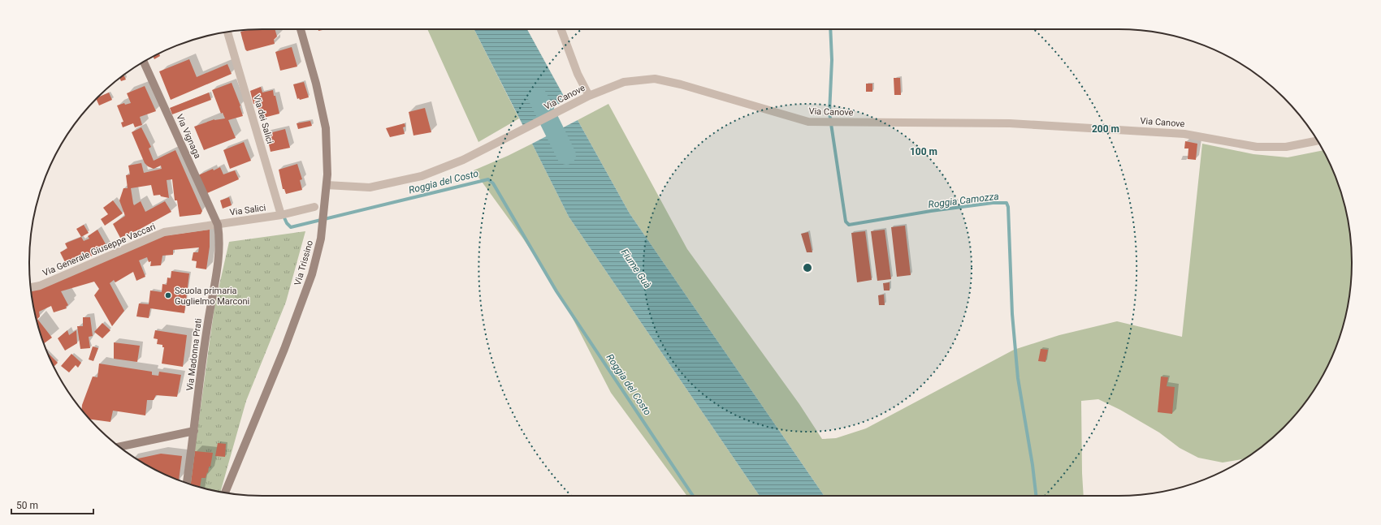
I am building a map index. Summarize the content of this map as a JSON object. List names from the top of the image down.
{
  "streets": {
    "street": [
      "Via Canove",
      "Via dei Salici",
      "Via Vignaga",
      "Via Salici",
      "Via Generale Giuseppe Vaccari",
      "Via Trissino",
      "Via Madonna Prati"
    ]
  },
  "crossings": [
    ["Via Canove", "Via Trissino"],
    ["Via dei Salici", "Via Salici"],
    ["Via Vignaga", "Via Salici"],
    ["Via Vignaga", "Via Generale Giuseppe Vaccari"],
    ["Via Vignaga", "Via Madonna Prati"],
    ["Via Salici", "Via Generale Giuseppe Vaccari"],
    ["Via Salici", "Via Madonna Prati"],
    ["Via Generale Giuseppe Vaccari", "Via Madonna Prati"]
  ],
  "water": ["Roggia del Costo", "Roggia Camozza", "Fiume Guà"],
  "places": ["Scuola primaria Guglielmo Marconi"],
  "scale_bar": "50 m",
  "rings": ["200 m", "100 m"]
}
